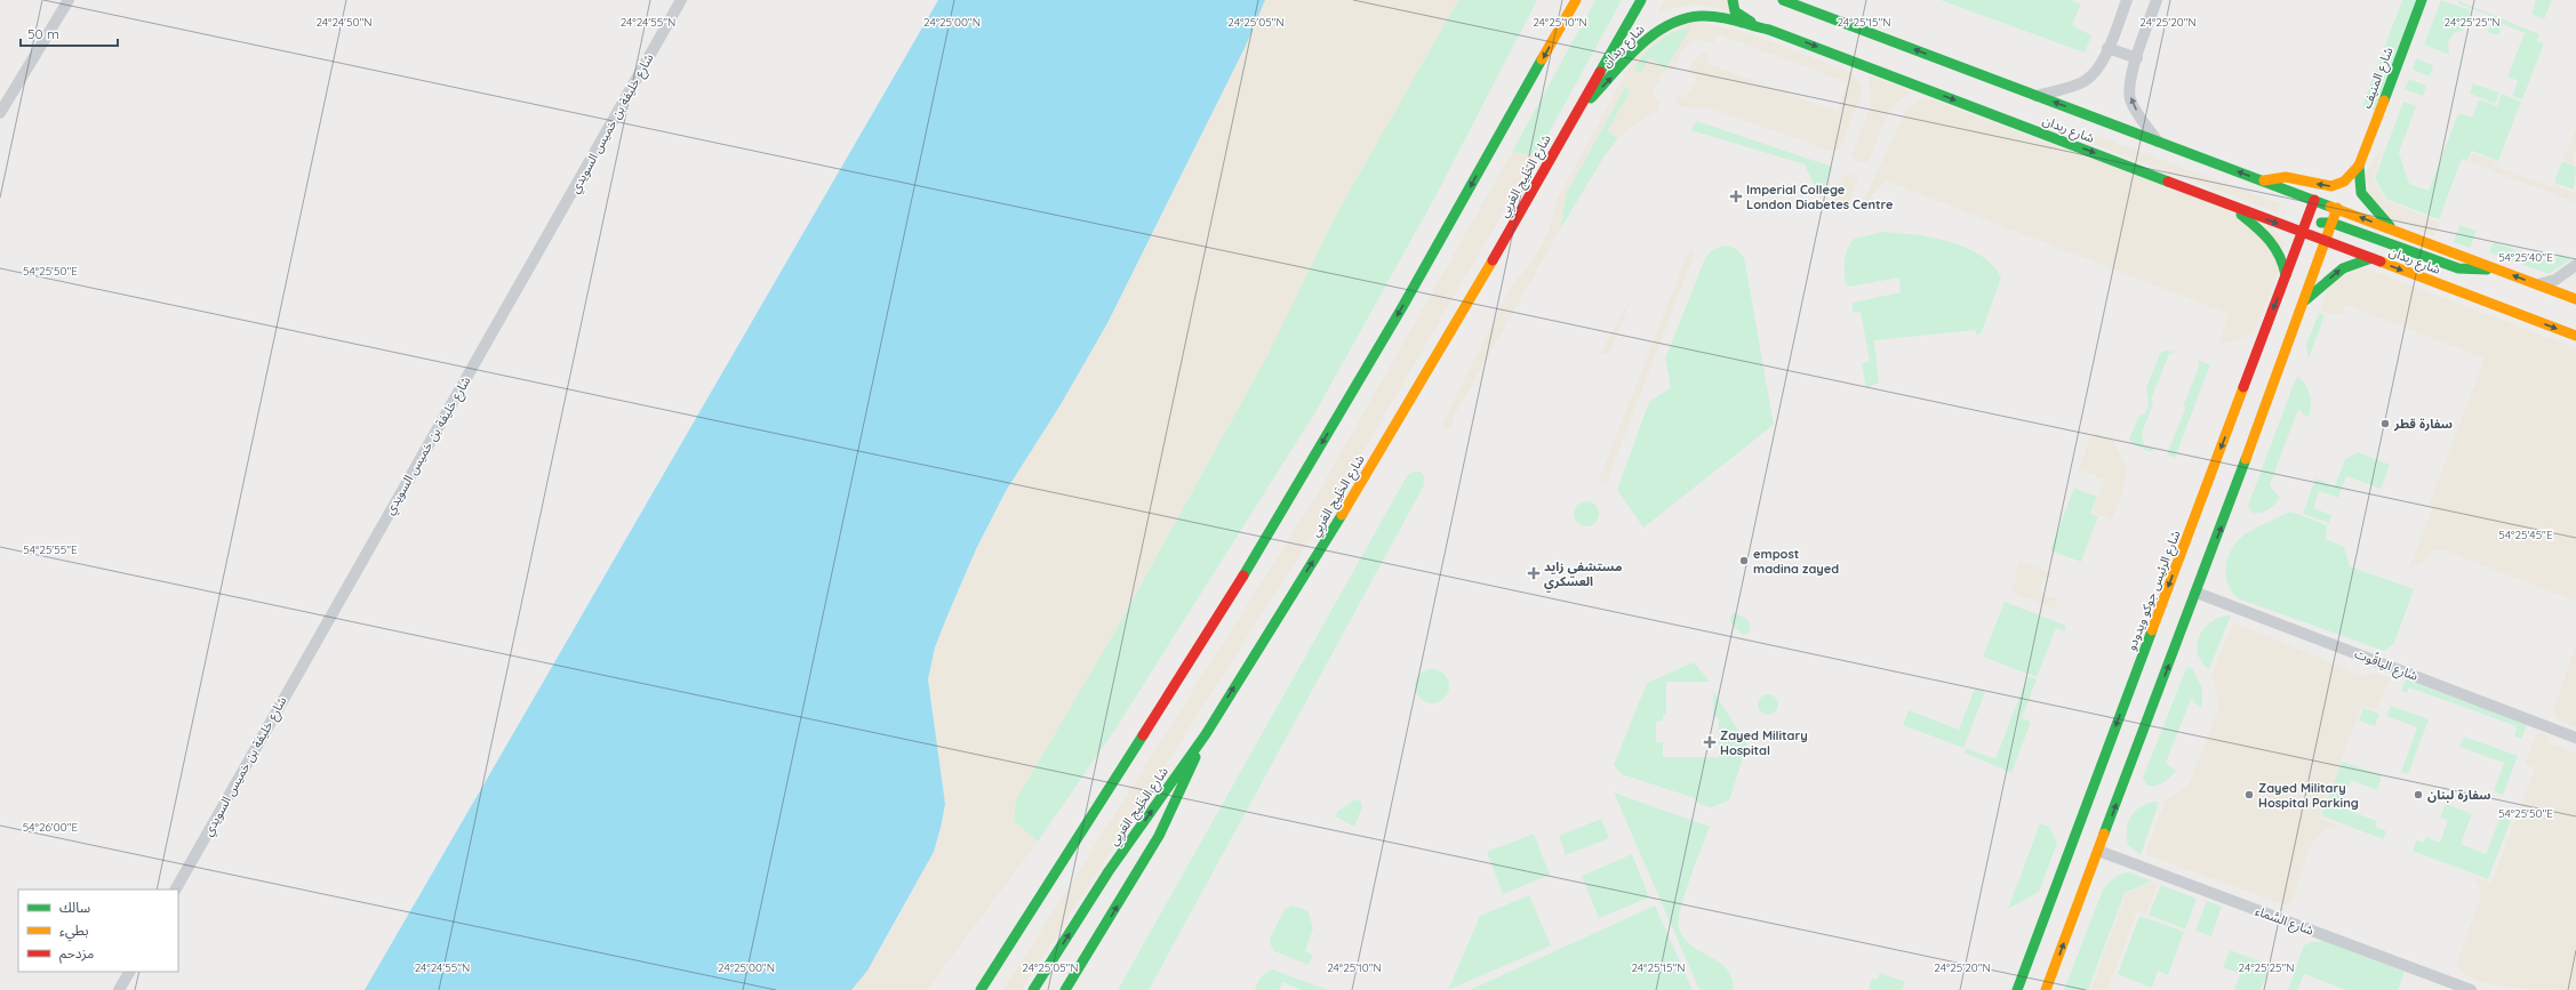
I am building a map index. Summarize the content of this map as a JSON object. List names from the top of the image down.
{
  "streets": {
    "main road": [
      "شارع ربدان",
      "شارع المنيف",
      "شارع الخَلِيج العَربِي",
      "شارع الرئيس جوكو ويدودو"
    ],
    "street": ["شارع خليفة بن خميس السويدي", "شارع الياقُوت", "شارع السَّماء"]
  },
  "crossings": [
    ["شارع ربدان", "شارع المنيف"],
    ["شارع ربدان", "شارع الخَلِيج العَربِي"],
    ["شارع ربدان", "شارع الرئيس جوكو ويدودو"]
  ],
  "places": {
    "health": ["Imperial College London Diabetes Centre", "مستشفي زايد العسكري", "Zayed Military Hospital"],
    "other": [
      "سفارة قطر",
      "empost madina zayed",
      "Zayed Military Hospital Parking",
      "سفارة لبنان"
    ]
  },
  "legend": ["سالك", "بطيء", "مزدحم"],
  "scale_bar": "50 m",
  "coordinates": [
    "24°24'50\"N",
    "24°24'55\"N",
    "24°25'00\"N",
    "24°25'05\"N",
    "24°25'10\"N",
    "24°25'15\"N",
    "24°25'20\"N",
    "24°25'25\"N",
    "54°25'40\"E",
    "54°25'50\"E",
    "54°25'45\"E",
    "54°25'55\"E",
    "54°26'00\"E"
  ]
}
